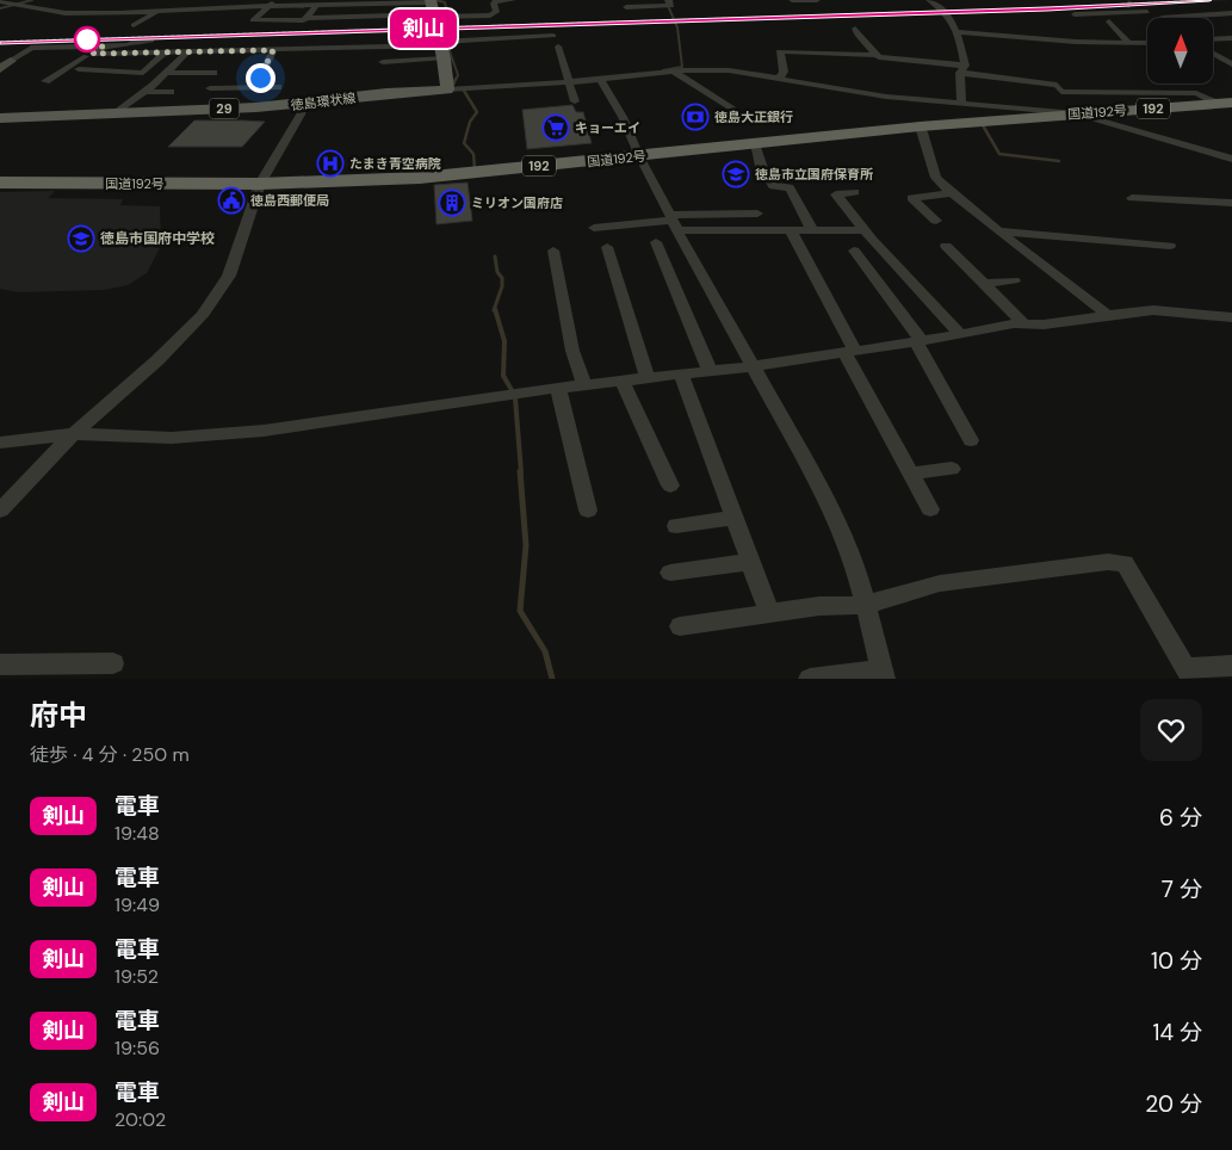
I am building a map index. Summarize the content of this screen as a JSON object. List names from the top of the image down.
{
  "streets": {
    "highway": ["192", "国道192号"],
    "main road": ["徳島環状線", "29"]
  },
  "places": {
    "bank": ["徳島大正銀行"],
    "supermarket": ["キョーエイ"],
    "hospital": ["たまき青空病院"],
    "school or university": ["徳島市立国府保育所", "徳島市国府中学校"],
    "public building": ["徳島西郵便局"],
    "building": ["ミリオン国府店"]
  },
  "north": "top",
  "page": {
    "on_map": "剣山",
    "heading": ["府中", "徒歩 · 4 分 · 250 m"],
    "list": [
      {
        "mark": "剣山",
        "name": "電車",
        "note": "19:48",
        "value": "6 分"
      },
      {
        "mark": "剣山",
        "name": "電車",
        "note": "19:49",
        "value": "7 分"
      },
      {
        "mark": "剣山",
        "name": "電車",
        "note": "19:52",
        "value": "10 分"
      },
      {
        "mark": "剣山",
        "name": "電車",
        "note": "19:56",
        "value": "14 分"
      },
      {
        "mark": "剣山",
        "name": "電車",
        "note": "20:02",
        "value": "20 分"
      }
    ]
  }
}
